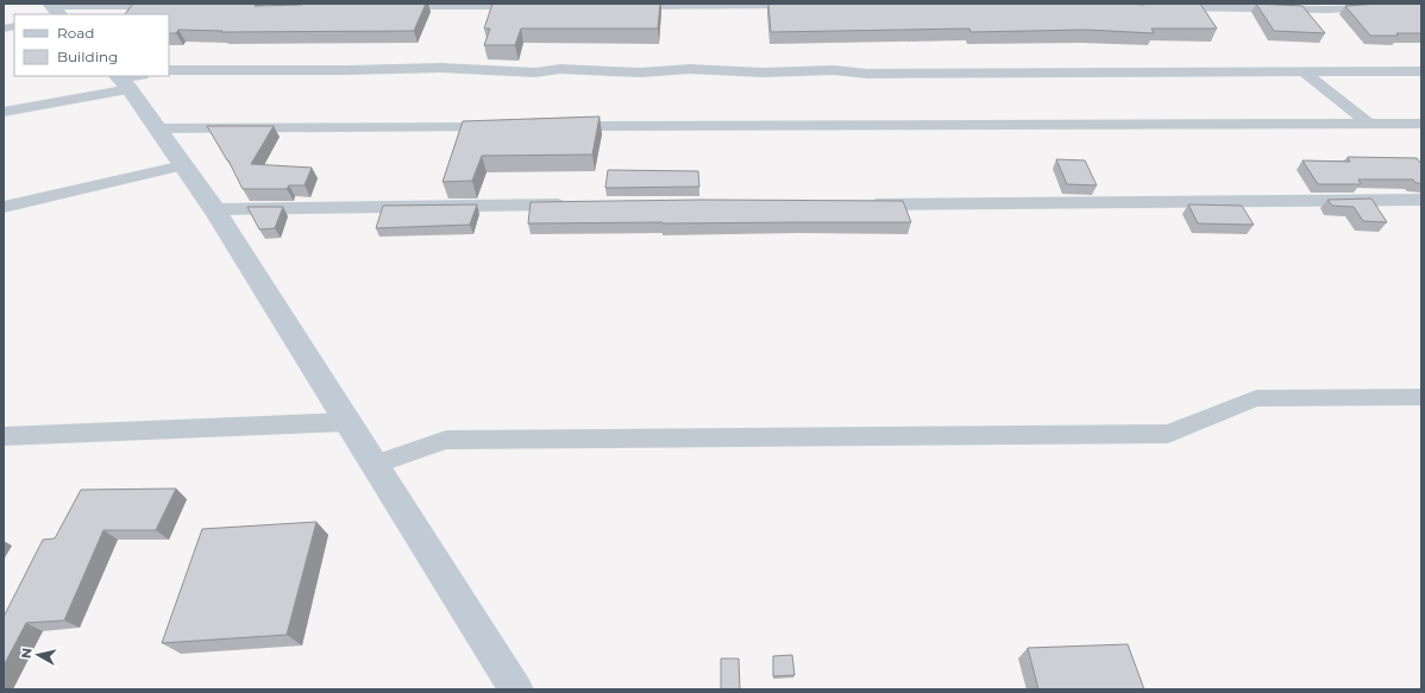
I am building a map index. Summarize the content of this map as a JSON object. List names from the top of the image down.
{
  "legend": ["Road", "Building"],
  "north": "left"
}
